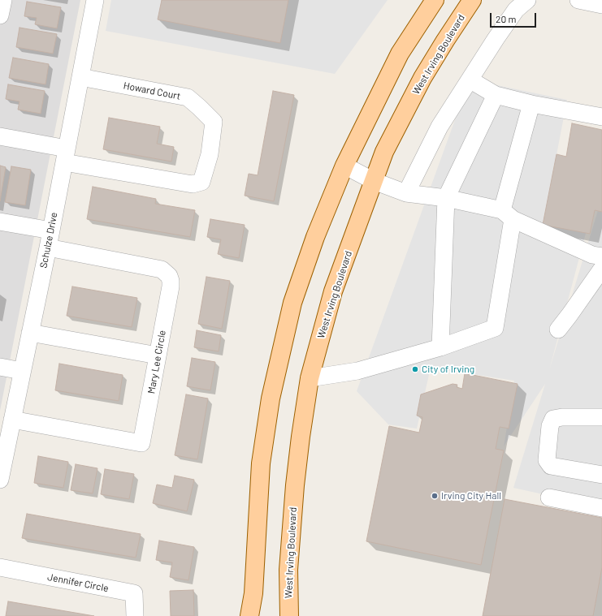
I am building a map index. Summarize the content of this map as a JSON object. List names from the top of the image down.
{
  "streets": {
    "main road": ["West Irving Boulevard"],
    "street": [
      "Howard Court",
      "Schulze Drive",
      "Mary Lee Circle",
      "Jennifer Circle"
    ]
  },
  "crossings": [
    ["Howard Court", "Schulze Drive"],
    ["Schulze Drive", "Mary Lee Circle"]
  ],
  "places": ["City of Irving", "Irving City Hall"],
  "scale_bar": "20 m"
}
